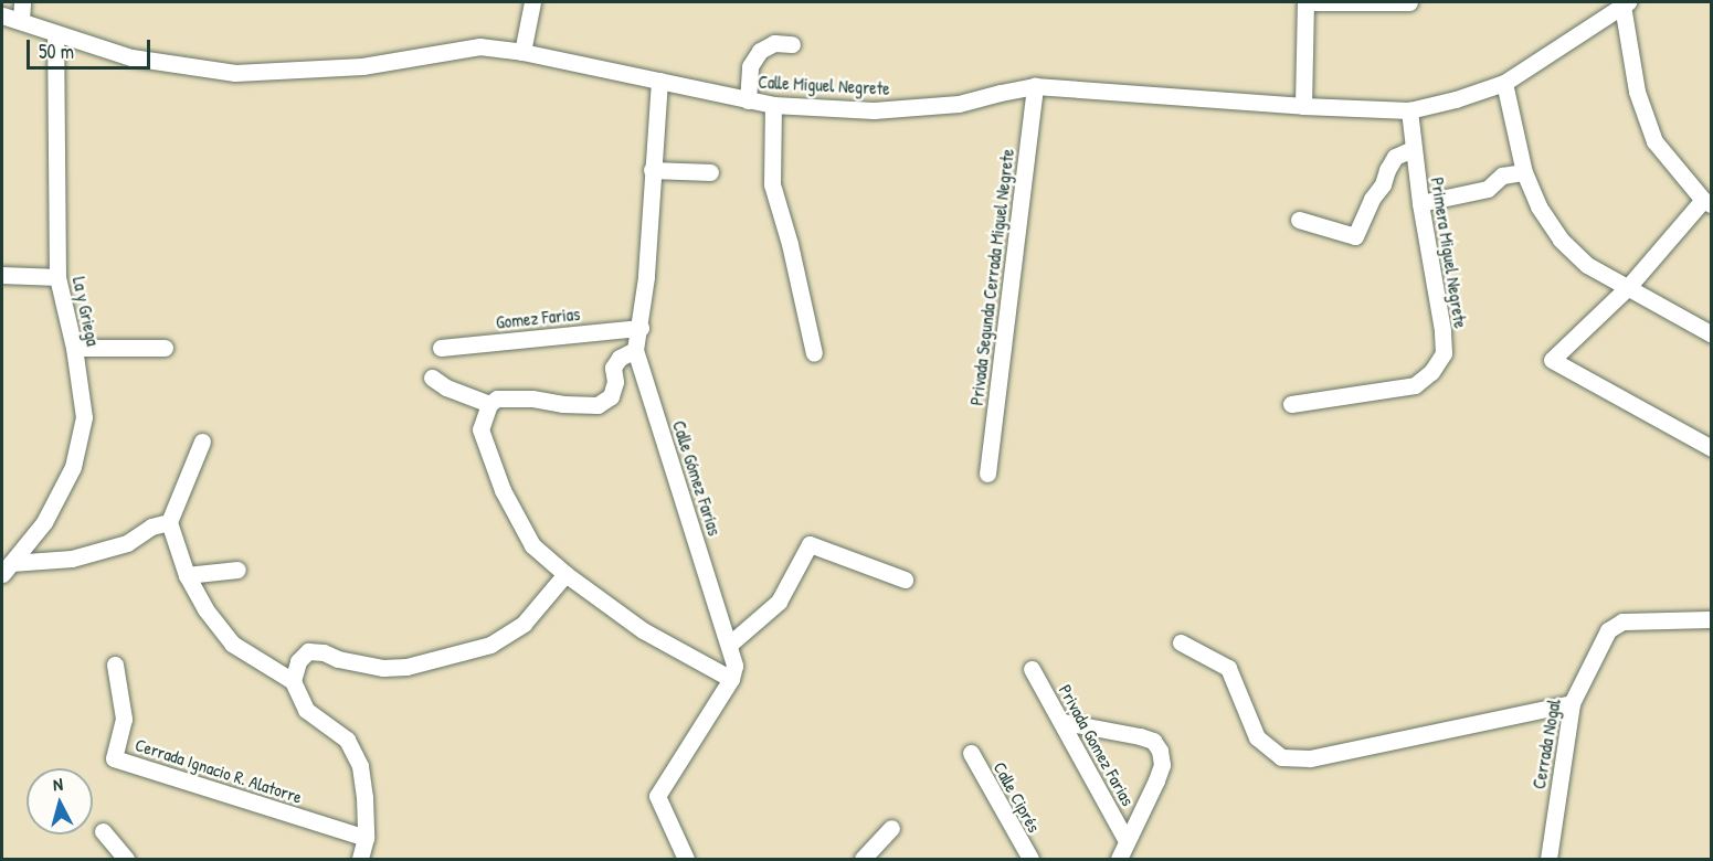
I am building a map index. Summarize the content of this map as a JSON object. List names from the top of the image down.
{
  "streets": {
    "street": [
      "Calle Miguel Negrete",
      "Primera Miguel Negrete",
      "Privada Segunda Cerrada Miguel Negrete",
      "La y Griega",
      "Gomez Farias",
      "Calle Gómez Farías",
      "Cerrada Nogal",
      "Privada Gomez Farias",
      "Cerrada Ignacio R. Alatorre",
      "Calle Ciprés"
    ]
  },
  "crossings": [
    ["Calle Miguel Negrete", "Primera Miguel Negrete"],
    ["Calle Miguel Negrete", "Privada Segunda Cerrada Miguel Negrete"],
    ["Calle Miguel Negrete", "La y Griega"],
    ["Calle Miguel Negrete", "Calle Gómez Farías"],
    ["Gomez Farias", "Calle Gómez Farías"]
  ],
  "scale_bar": "50 m",
  "north": "top"
}
